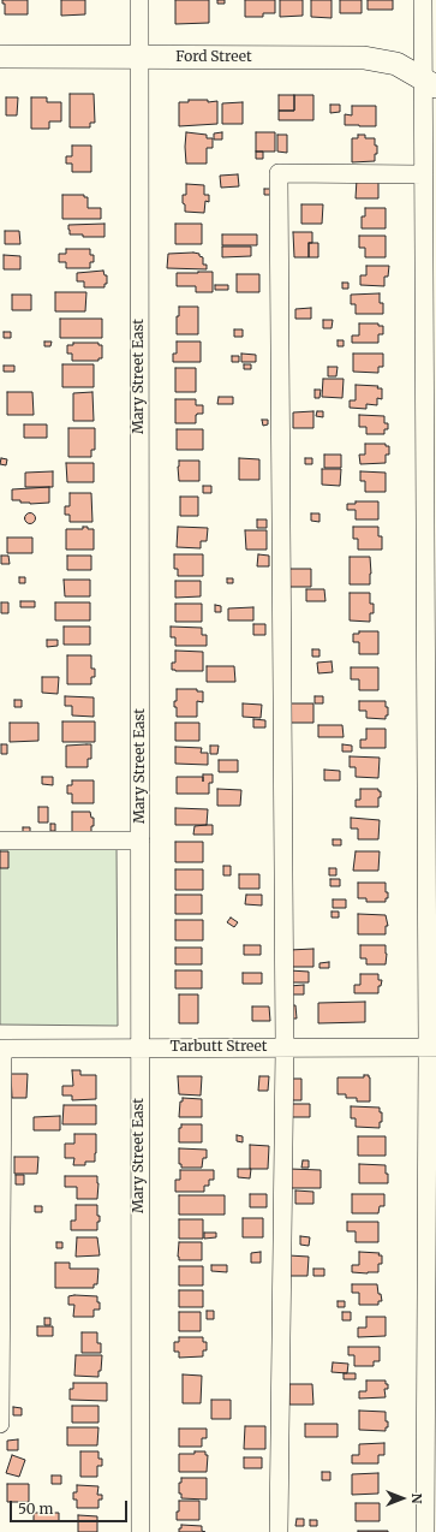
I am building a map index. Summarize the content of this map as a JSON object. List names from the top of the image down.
{
  "streets": {
    "main road": ["Ford Street"],
    "street": ["Mary Street East", "Tarbutt Street"]
  },
  "crossings": [
    ["Ford Street", "Mary Street East"],
    ["Mary Street East", "Tarbutt Street"]
  ],
  "scale_bar": "50 m",
  "north": "right"
}
